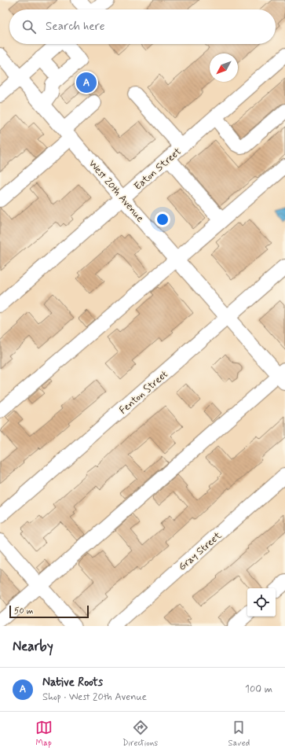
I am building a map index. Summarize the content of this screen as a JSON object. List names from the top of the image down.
{
  "streets": {
    "street": [
      "Eaton Street",
      "West 20th Avenue",
      "Fenton Street",
      "Gray Street"
    ]
  },
  "crossings": [
    ["Eaton Street", "West 20th Avenue"],
    ["West 20th Avenue", "Fenton Street"]
  ],
  "scale_bar": "50 m",
  "north": "bottom left",
  "page": {
    "search": "Search here",
    "pins": "A",
    "scale": "50 m",
    "heading": "Nearby",
    "list": [
      {
        "mark": "A",
        "name": "Native Roots",
        "note": "Shop · West 20th Avenue",
        "value": "100 m"
      }
    ],
    "nav": ["Map", "Directions", "Saved"]
  }
}
